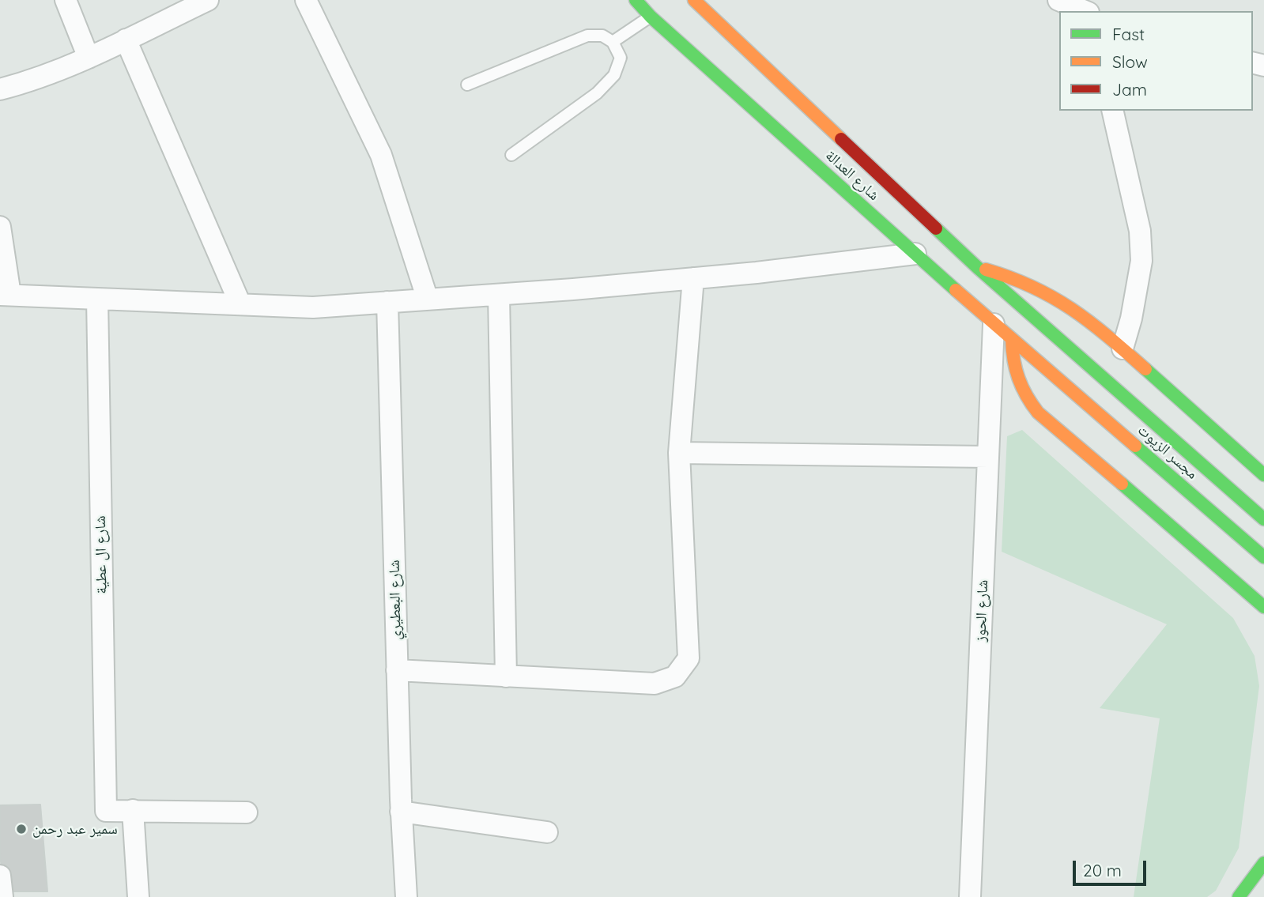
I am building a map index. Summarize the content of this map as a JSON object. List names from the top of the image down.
{
  "streets": {
    "main road": ["شارع العدالة", "مجسر الزيوت"],
    "street": ["شارع ال عطية", "شارع البعطيري", "شارع الحوز"]
  },
  "crossings": [
    ["شارع العدالة", "مجسر الزيوت"],
    ["شارع العدالة", "شارع الحوز"]
  ],
  "places": ["سمير عبد رحمن"],
  "legend": ["Fast", "Slow", "Jam"],
  "scale_bar": "20 m"
}
